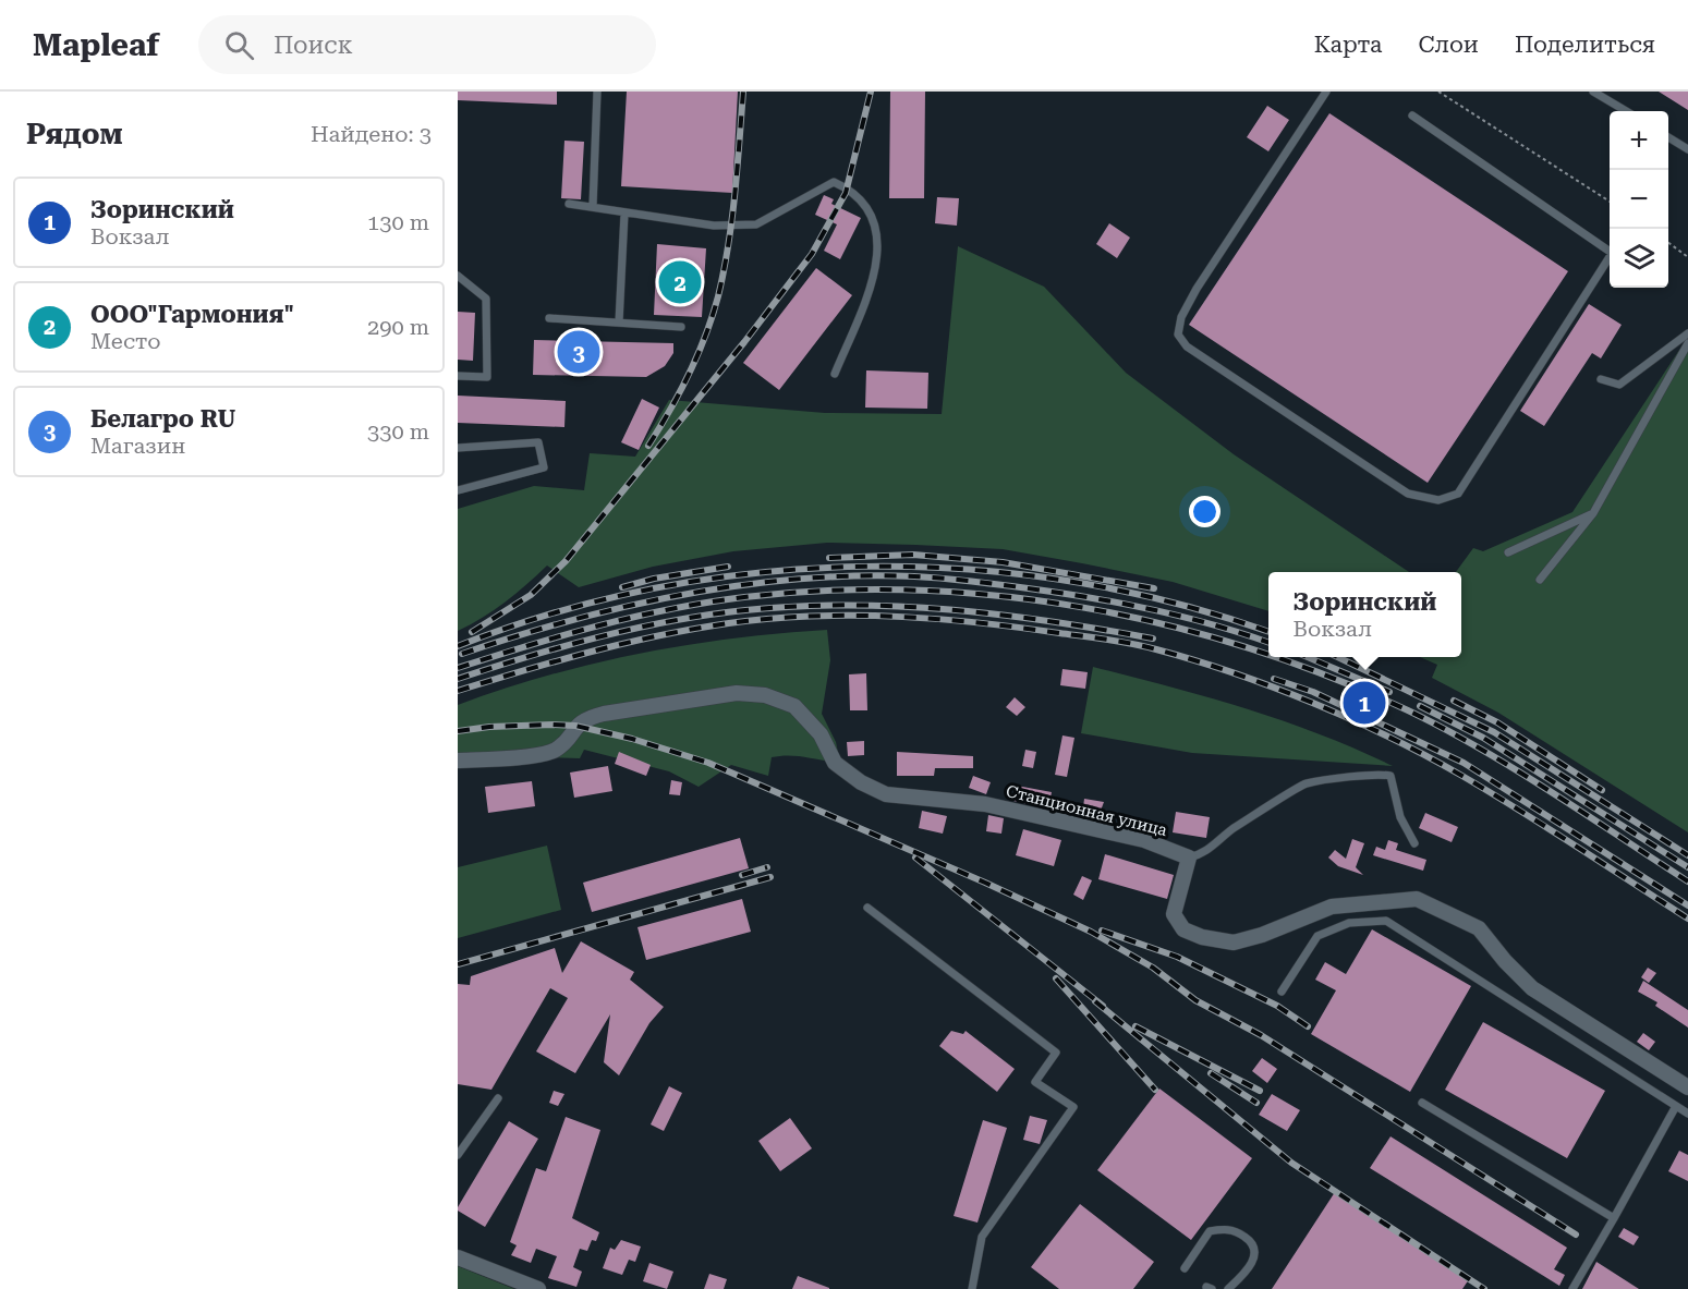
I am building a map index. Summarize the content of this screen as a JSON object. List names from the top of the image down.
{
  "streets": {
    "street": ["Станционная улица"]
  },
  "page": {
    "header": "Mapleaf",
    "search": "Поиск",
    "nav": ["Карта", "Слои", "Поделиться"],
    "heading": ["Рядом", "Найдено: 3"],
    "map_buttons": ["+", "−"],
    "list": [
      {
        "mark": "1",
        "name": "Зоринский",
        "note": "Вокзал",
        "value": "130 m"
      },
      {
        "mark": "2",
        "name": "ООО\"Гармония\"",
        "note": "Место",
        "value": "290 m"
      },
      {
        "mark": "3",
        "name": "Белагро RU",
        "note": "Магазин",
        "value": "330 m"
      }
    ],
    "pins": ["2", "3", "1"],
    "popup": ["Зоринский", "Вокзал"]
  }
}
